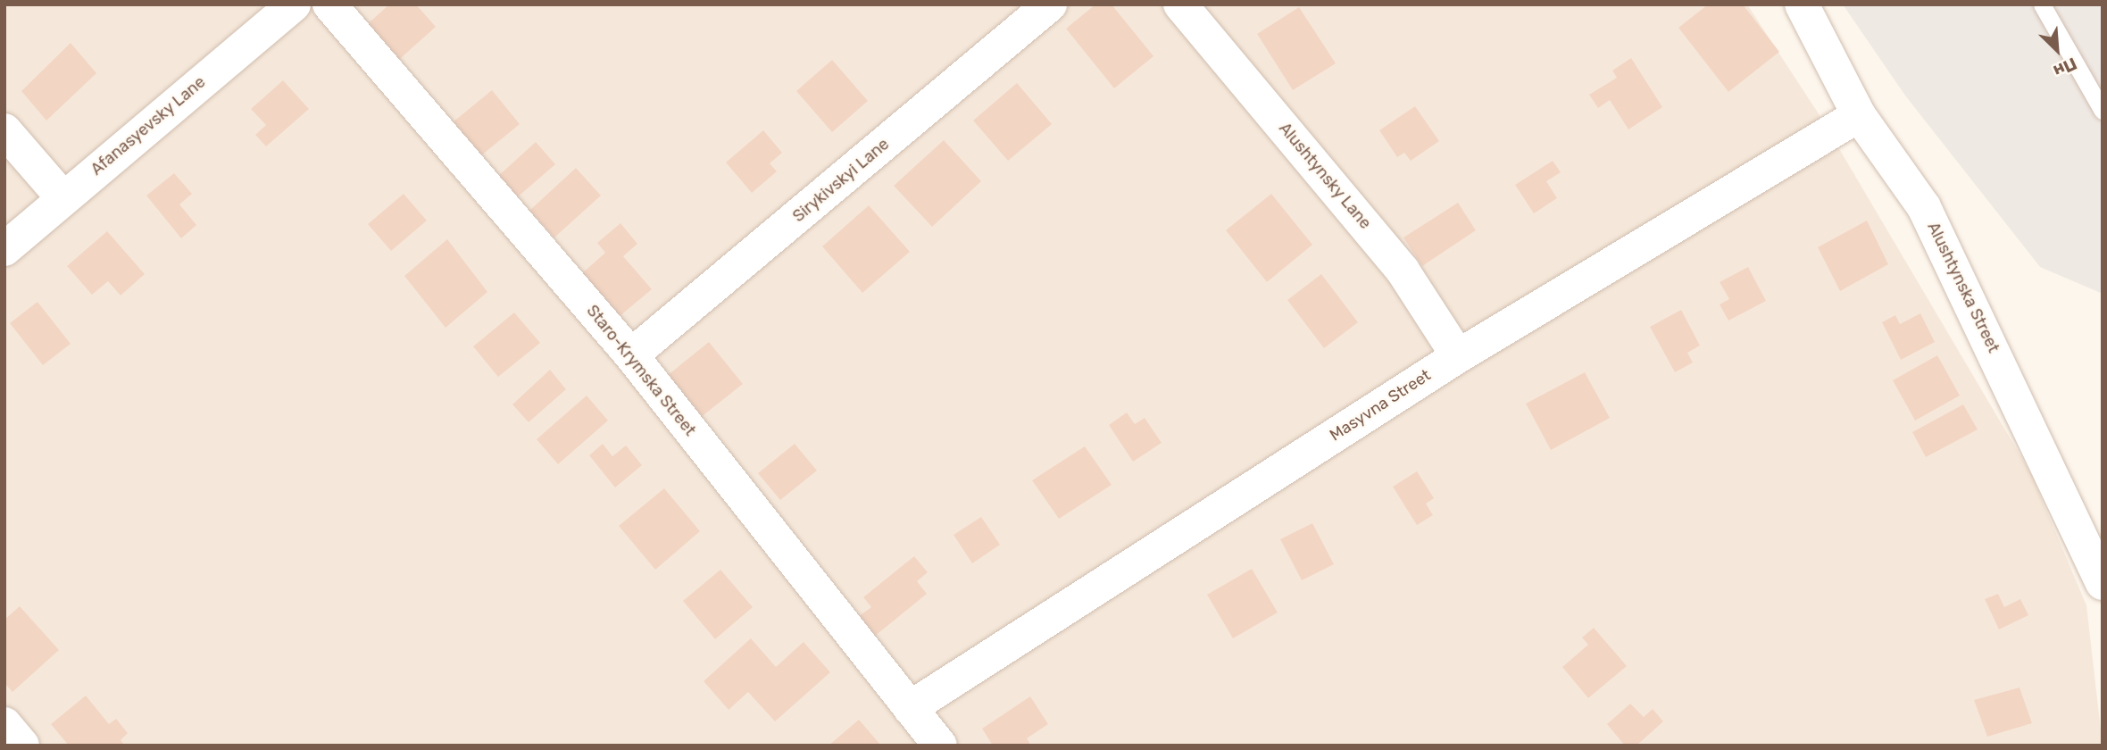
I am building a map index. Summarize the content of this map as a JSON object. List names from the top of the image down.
{
  "streets": {
    "street": [
      "Afanasyevsky Lane",
      "Alushtynsky Lane",
      "Sirykivskyi Lane",
      "Alushtynska Street",
      "Staro-Krymska Street",
      "Masyvna Street"
    ]
  },
  "crossings": [
    ["Alushtynsky Lane", "Masyvna Street"],
    ["Sirykivskyi Lane", "Staro-Krymska Street"],
    ["Alushtynska Street", "Masyvna Street"],
    ["Staro-Krymska Street", "Masyvna Street"]
  ],
  "north": "bottom right"
}
